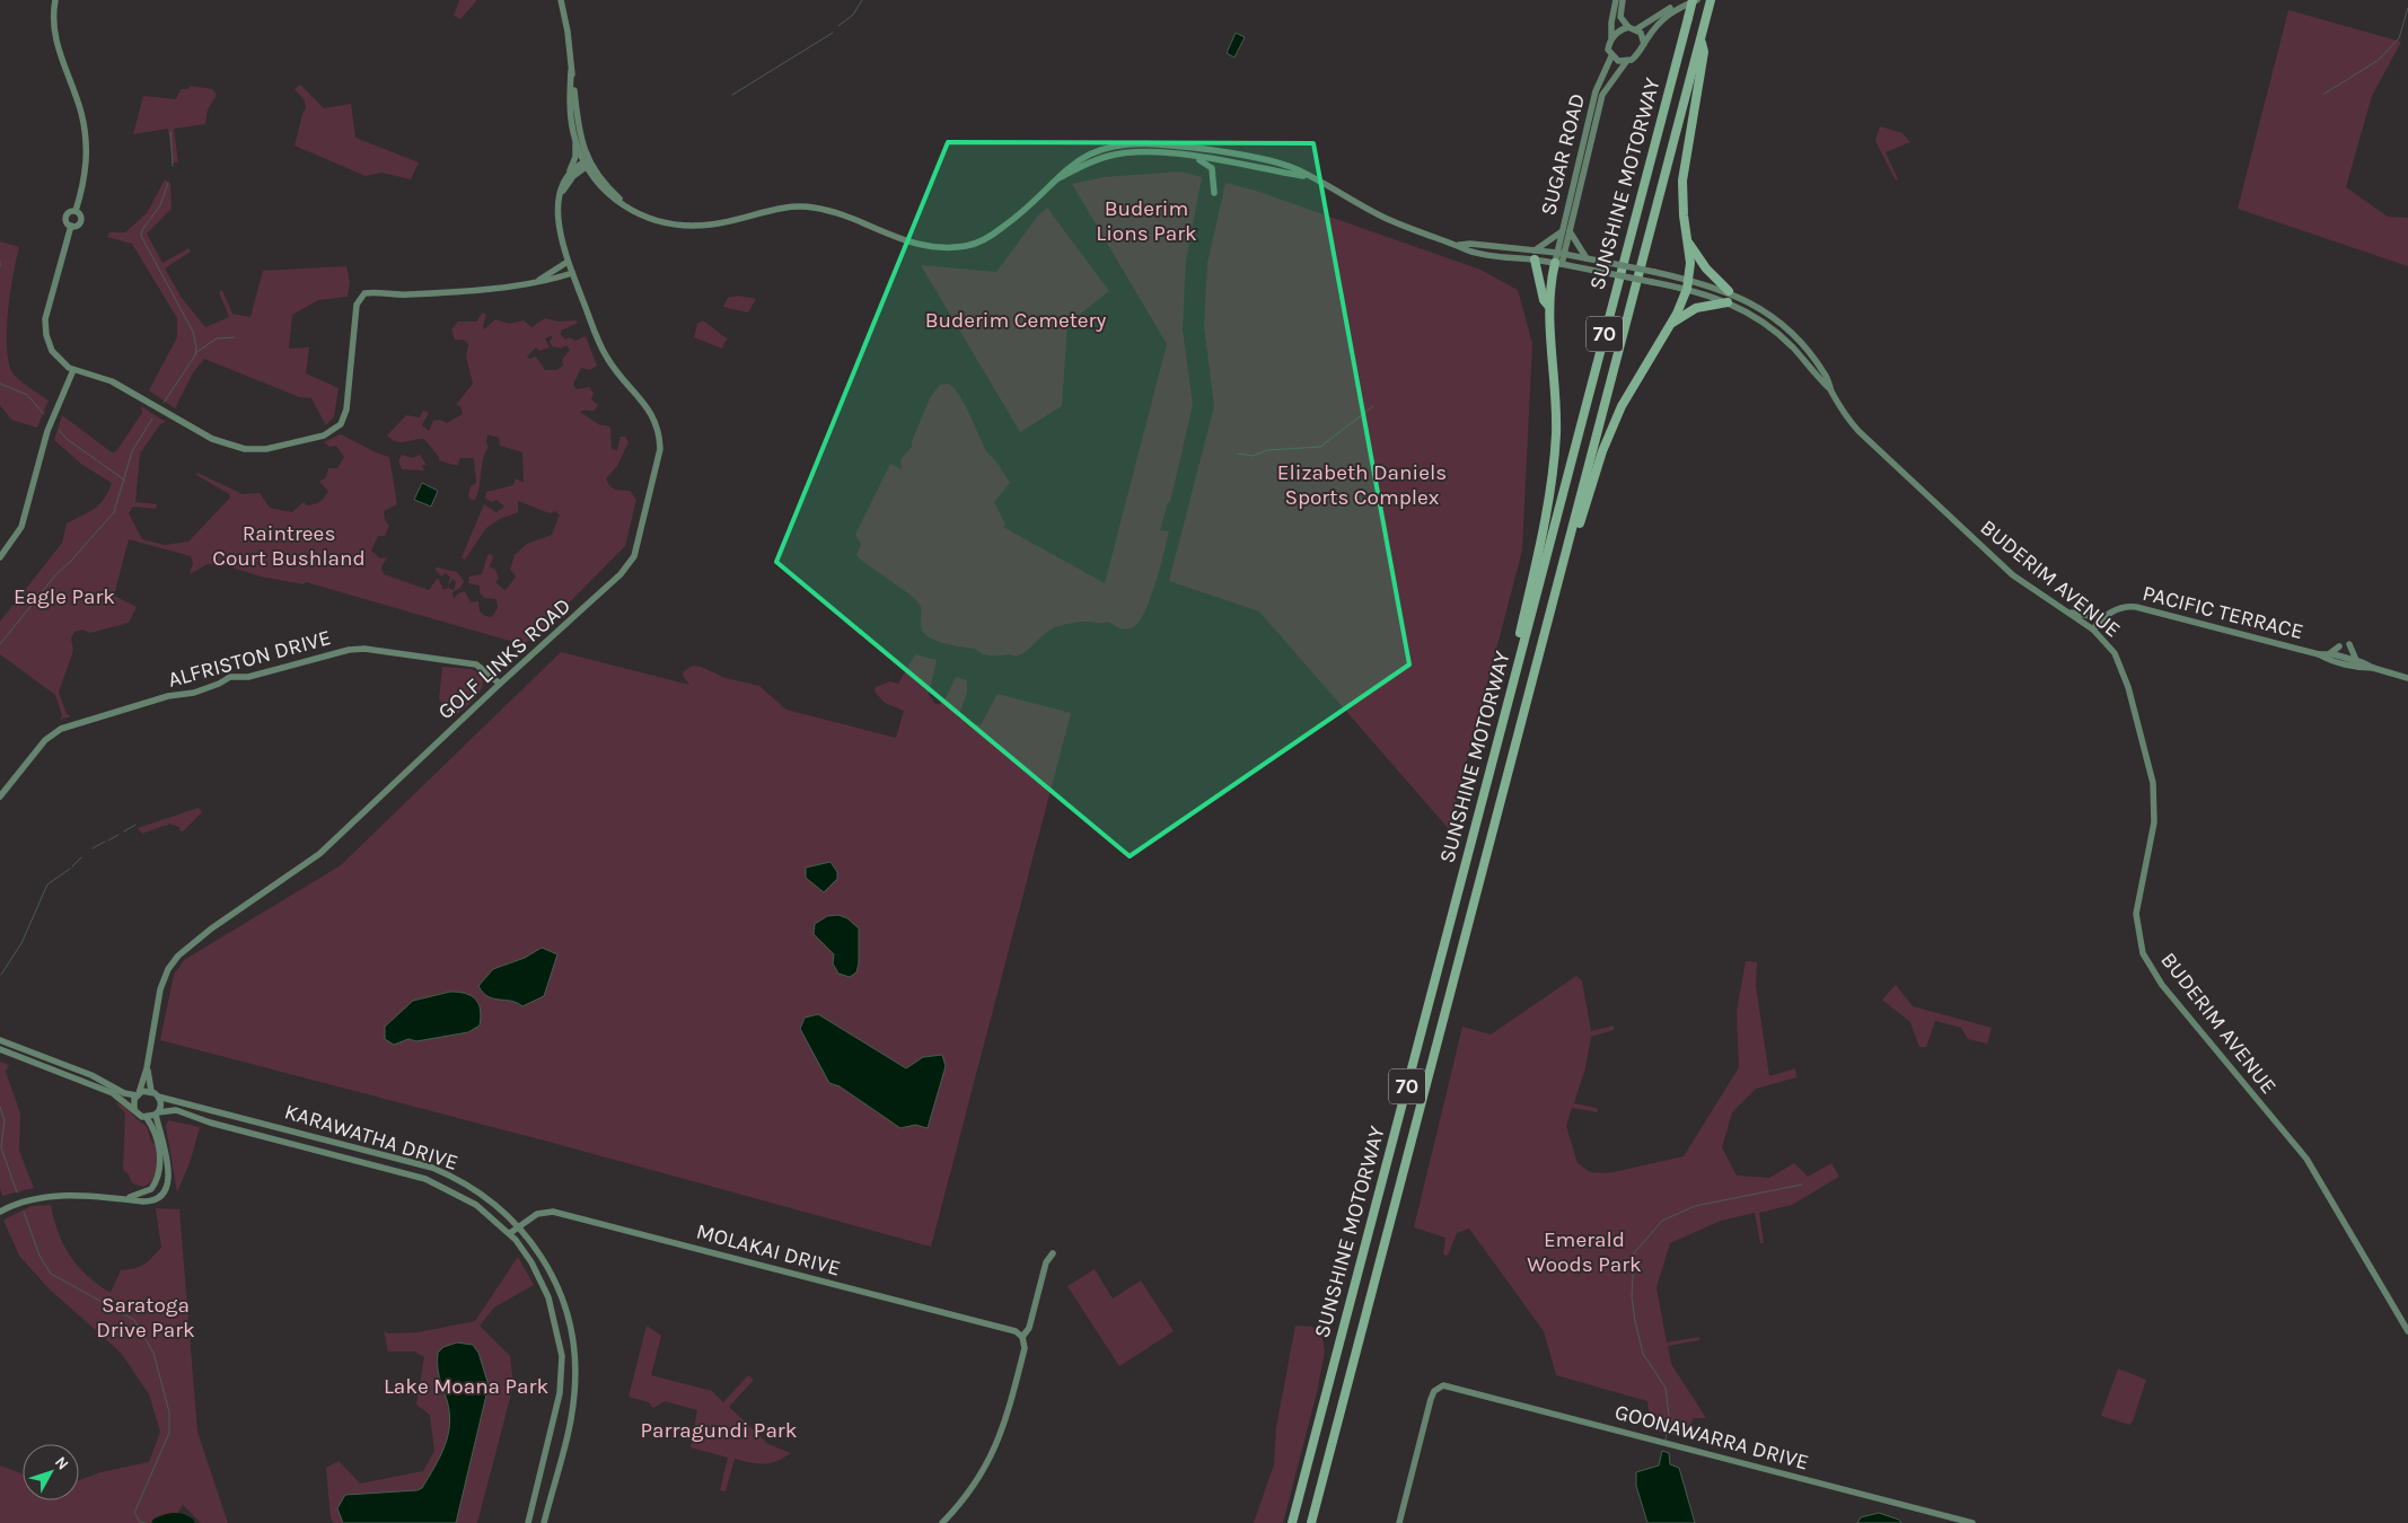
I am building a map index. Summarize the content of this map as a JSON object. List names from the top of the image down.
{
  "streets": {
    "highway": ["SUNSHINE MOTORWAY", "70"],
    "main road": [
      "SUGAR ROAD",
      "BUDERIM AVENUE",
      "PACIFIC TERRACE",
      "ALFRISTON DRIVE",
      "GOLF LINKS ROAD",
      "KARAWATHA DRIVE",
      "MOLAKAI DRIVE",
      "GOONAWARRA DRIVE"
    ]
  },
  "crossings": [
    ["BUDERIM AVENUE", "PACIFIC TERRACE"],
    ["ALFRISTON DRIVE", "GOLF LINKS ROAD"],
    ["GOLF LINKS ROAD", "KARAWATHA DRIVE"],
    ["KARAWATHA DRIVE", "MOLAKAI DRIVE"]
  ],
  "parks": [
    "Buderim Lions Park",
    "Buderim Cemetery",
    "Elizabeth Daniels Sports Complex",
    "Raintrees Court Bushland",
    "Eagle Park",
    "Emerald Woods Park",
    "Saratoga Drive Park",
    "Lake Moana Park",
    "Parragundi Park"
  ],
  "north": "top right"
}
